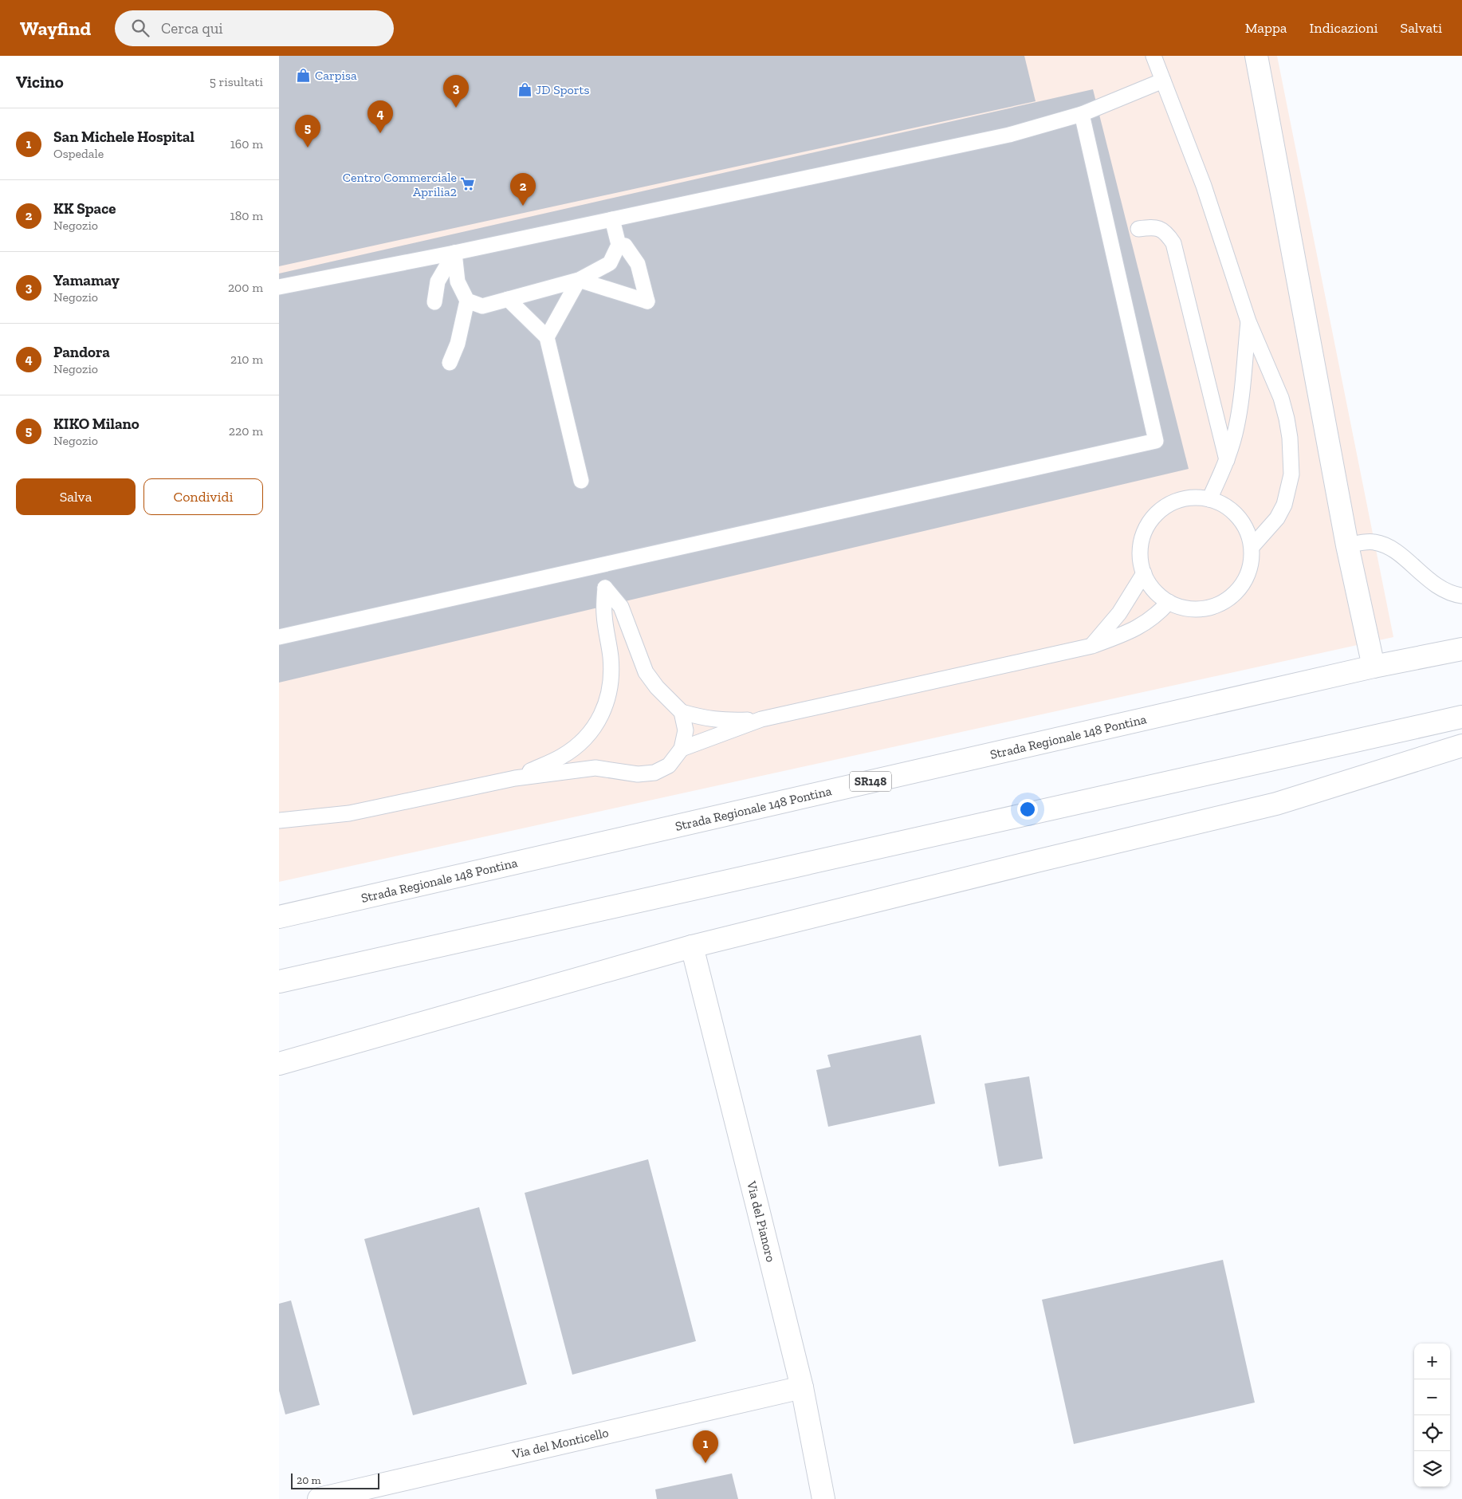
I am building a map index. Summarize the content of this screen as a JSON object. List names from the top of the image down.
{
  "streets": {
    "main road": [
      "Strada Regionale 148 Pontina",
      "SR148",
      "Via del Pianoro",
      "Via del Monticello"
    ]
  },
  "crossings": [
    ["Via del Pianoro", "Via del Monticello"]
  ],
  "places": {
    "shop": ["Carpisa", "JD Sports"],
    "supermarket": ["Centro Commerciale Aprilia2"]
  },
  "scale_bar": "20 m",
  "page": {
    "header": "Wayfind",
    "search": "Cerca qui",
    "nav": ["Mappa", "Indicazioni", "Salvati"],
    "heading": ["Vicino", "5 risultati"],
    "pins": [
      "3",
      "4",
      "5",
      "2",
      "1"
    ],
    "list": [
      {
        "mark": "1",
        "name": "San Michele Hospital",
        "note": "Ospedale",
        "value": "160 m"
      },
      {
        "mark": "2",
        "name": "KK Space",
        "note": "Negozio",
        "value": "180 m"
      },
      {
        "mark": "3",
        "name": "Yamamay",
        "note": "Negozio",
        "value": "200 m"
      },
      {
        "mark": "4",
        "name": "Pandora",
        "note": "Negozio",
        "value": "210 m"
      },
      {
        "mark": "5",
        "name": "KIKO Milano",
        "note": "Negozio",
        "value": "220 m"
      }
    ],
    "buttons": ["Salva", "Condividi"],
    "map_buttons": ["+", "−"],
    "scale": "20 m"
  }
}
